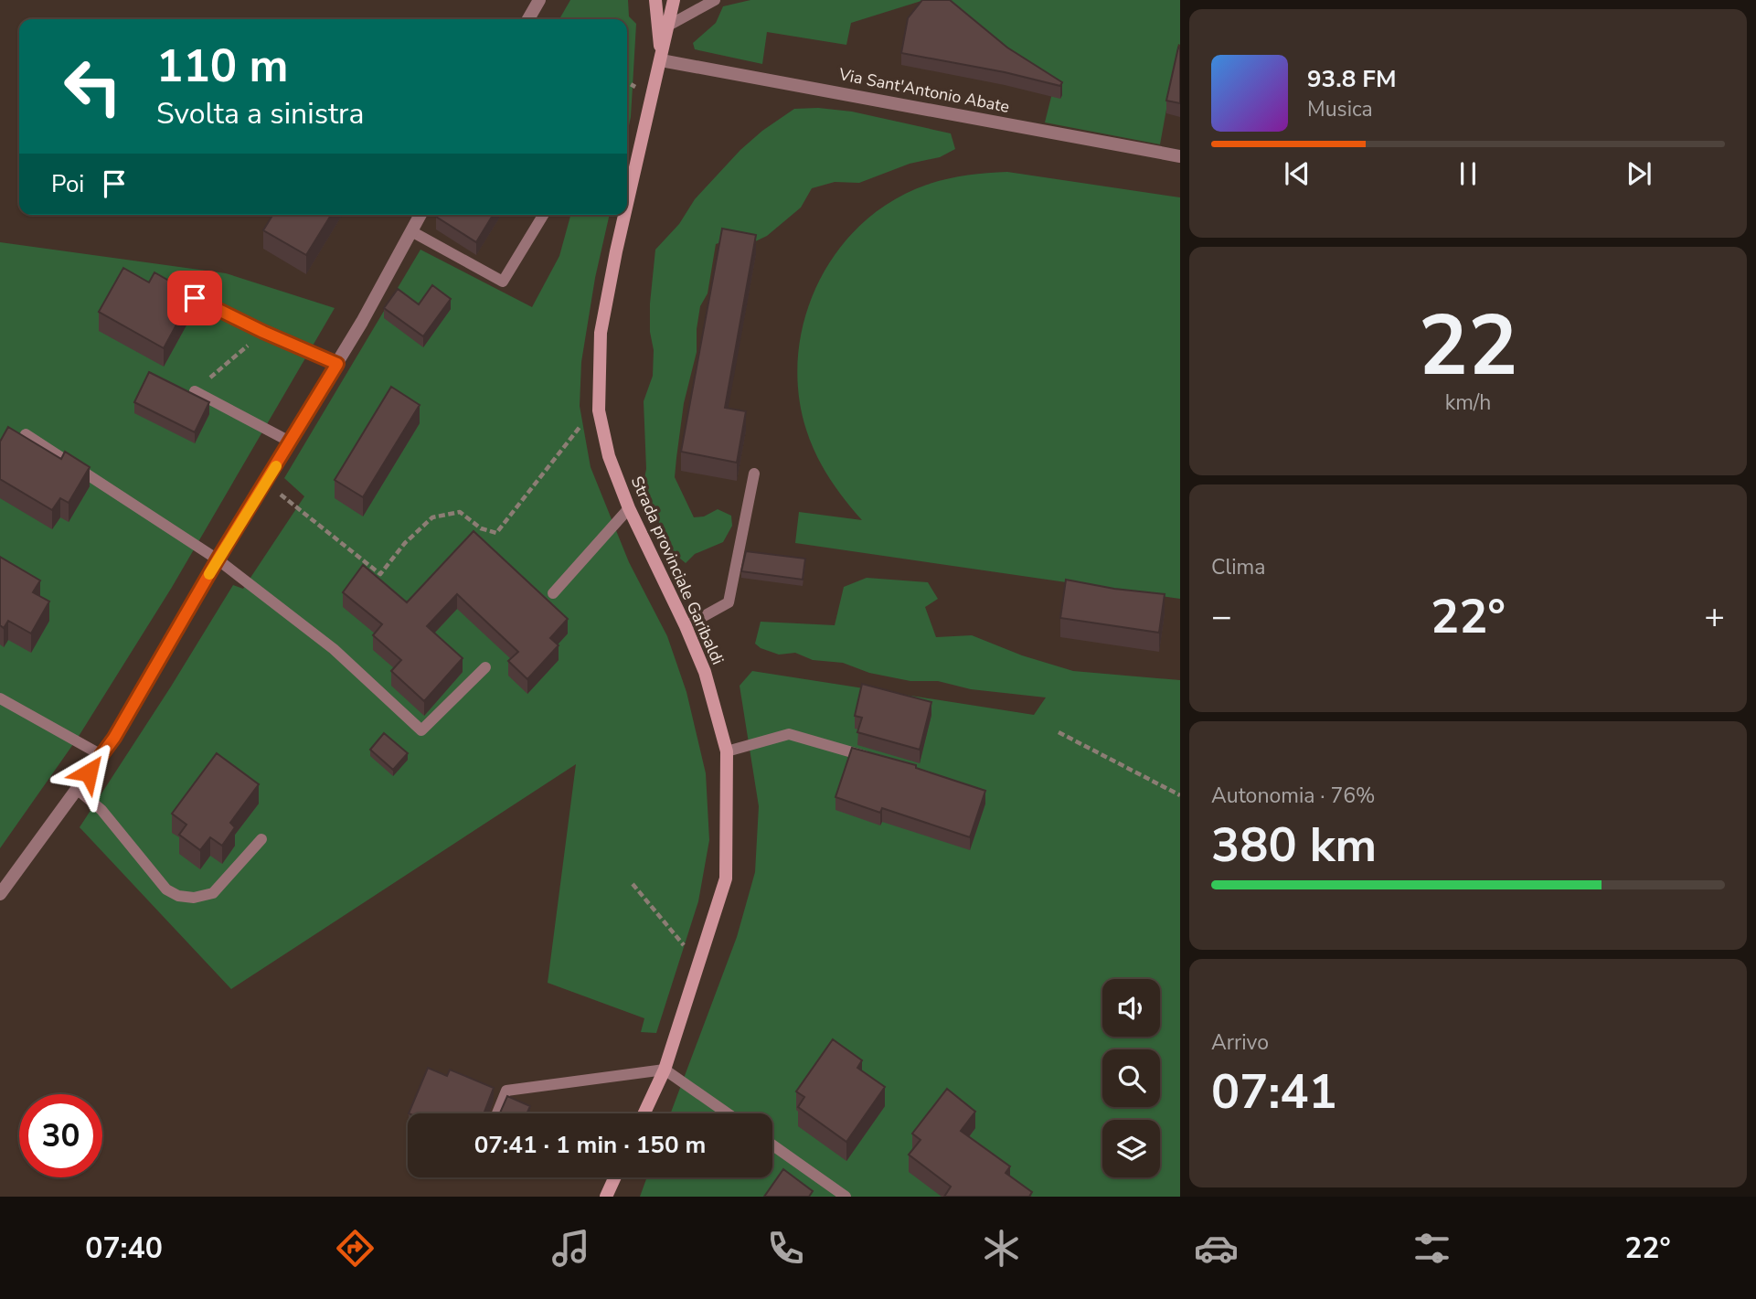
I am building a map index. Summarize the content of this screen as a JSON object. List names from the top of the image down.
{
  "streets": {
    "main road": ["Strada provinciale Garibaldi"],
    "street": ["Via Sant'Antonio Abate"]
  },
  "crossings": [
    ["Via Sant'Antonio Abate", "Strada provinciale Garibaldi"]
  ],
  "page": {
    "turn": ["110 m", "Svolta a sinistra"],
    "song": ["93.8 FM", "Musica"],
    "then": "Poi",
    "tile": [
      ["22", "km/h"],
      "Clima",
      ["Autonomia · 76%", "380 km"],
      ["Arrivo", "07:41"]
    ],
    "heat": ["−", "22°", "+"],
    "limit": "30",
    "trip": "07:41 · 1 min · 150 m",
    "tabs": ["07:40", "22°"]
  }
}
